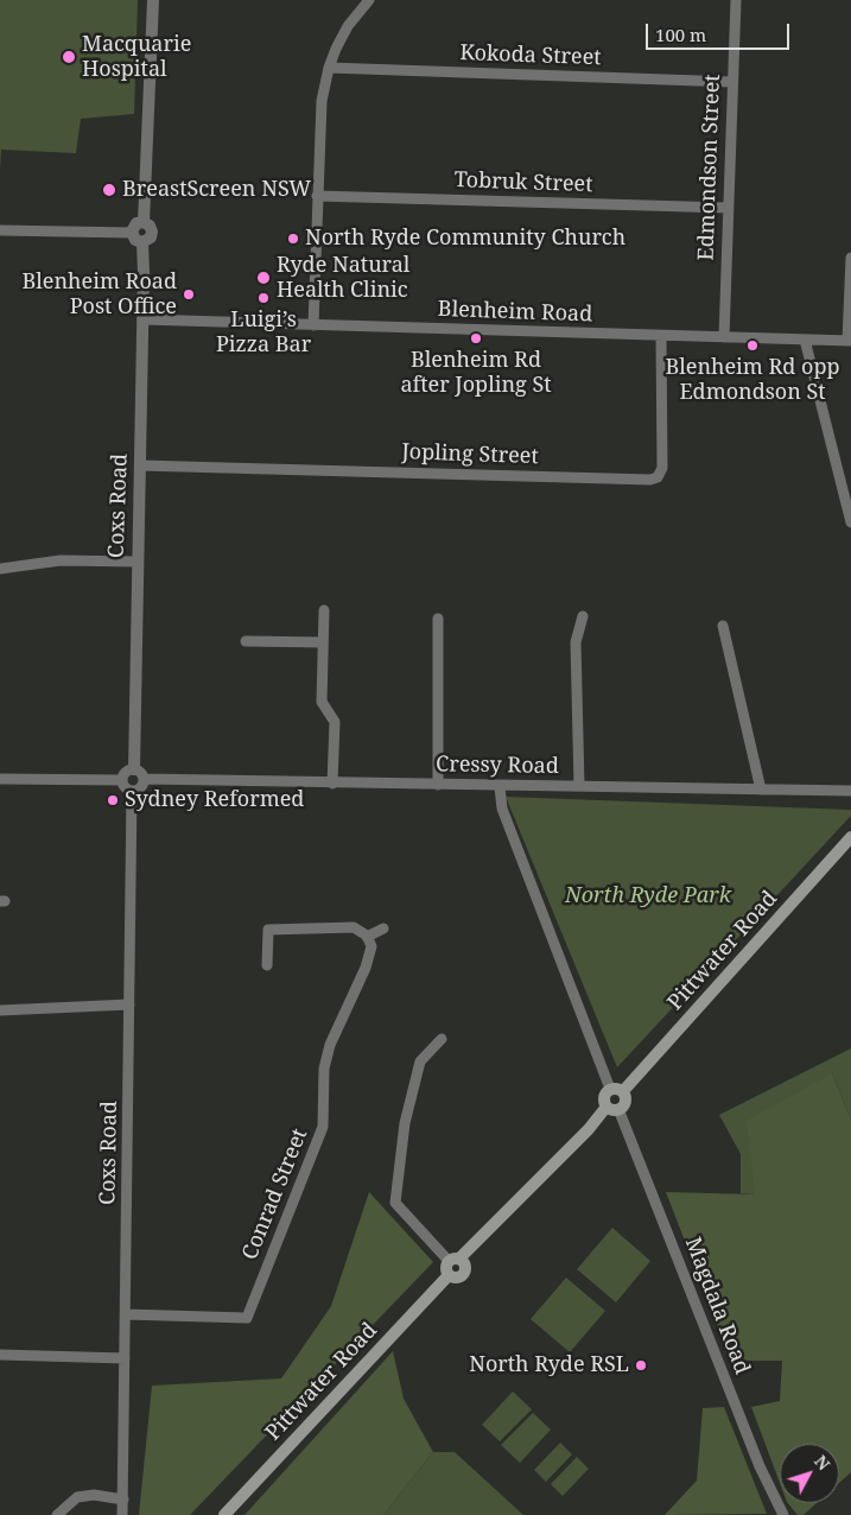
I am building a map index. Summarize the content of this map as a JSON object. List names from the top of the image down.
{
  "streets": {
    "main road": ["Pittwater Road"],
    "street": [
      "Kokoda Street",
      "Edmondson Street",
      "Tobruk Street",
      "Blenheim Road",
      "Jopling Street",
      "Coxs Road",
      "Cressy Road",
      "Conrad Street",
      "Magdala Road"
    ]
  },
  "crossings": [
    ["Kokoda Street", "Edmondson Street"],
    ["Edmondson Street", "Tobruk Street"],
    ["Edmondson Street", "Blenheim Road"],
    ["Blenheim Road", "Jopling Street"],
    ["Blenheim Road", "Coxs Road"],
    ["Jopling Street", "Coxs Road"],
    ["Coxs Road", "Cressy Road"],
    ["Coxs Road", "Conrad Street"],
    ["Pittwater Road", "Magdala Road"]
  ],
  "parks": ["North Ryde Park"],
  "places": [
    "Macquarie Hospital",
    "BreastScreen NSW",
    "North Ryde Community Church",
    "Ryde Natural Health Clinic",
    "Blenheim Road Post Office",
    "Luigi’s Pizza Bar",
    "Blenheim Rd after Jopling St",
    "Blenheim Rd opp Edmondson St",
    "Sydney Reformed",
    "North Ryde RSL"
  ],
  "scale_bar": "100 m",
  "north": "top right"
}
